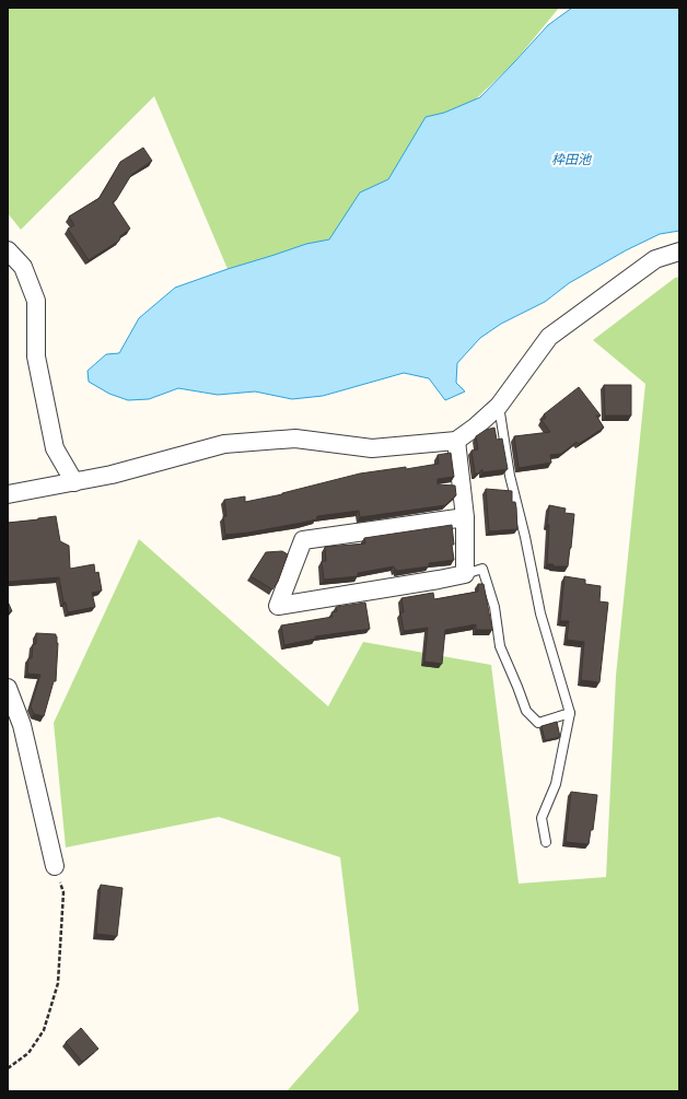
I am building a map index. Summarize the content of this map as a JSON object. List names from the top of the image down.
{
  "water": ["枠田池"]
}
